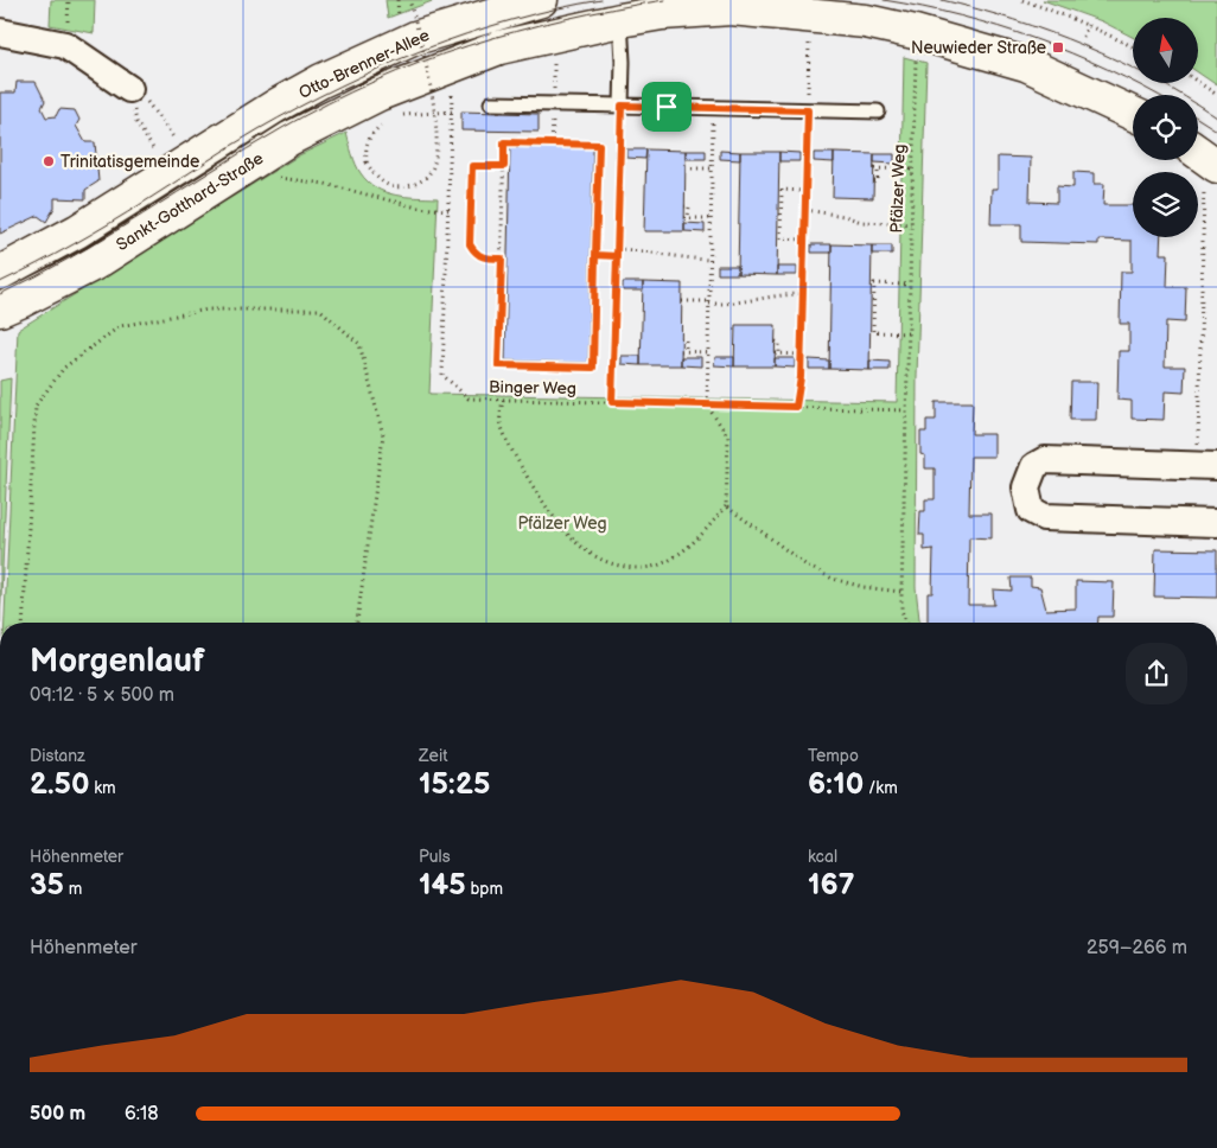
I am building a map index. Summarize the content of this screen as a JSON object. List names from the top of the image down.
{
  "streets": {
    "street": ["Otto-Brenner-Allee", "Sankt-Gotthard-Straße"],
    "path": ["Pfälzer Weg", "Binger Weg"]
  },
  "crossings": [
    ["Otto-Brenner-Allee", "Pfälzer Weg"],
    ["Otto-Brenner-Allee", "Sankt-Gotthard-Straße"],
    ["Otto-Brenner-Allee", "Binger Weg"],
    ["Pfälzer Weg", "Binger Weg"]
  ],
  "parks": ["Pfälzer Weg"],
  "places": {
    "transit": ["Neuwieder Straße"],
    "other": ["Trinitatisgemeinde"]
  },
  "north": "top",
  "page": {
    "heading": ["Morgenlauf", "09:12 · 5 × 500 m"],
    "stats": [
      ["Distanz", "2.50 km"],
      ["Zeit", "15:25"],
      ["Tempo", "6:10 /km"],
      ["Höhenmeter", "35 m"],
      ["Puls", "145 bpm"],
      ["kcal", "167"]
    ],
    "chart": ["Höhenmeter", "259–266 m"],
    "list": [
      {
        "name": "500 m",
        "note": "6:18"
      }
    ]
  }
}
